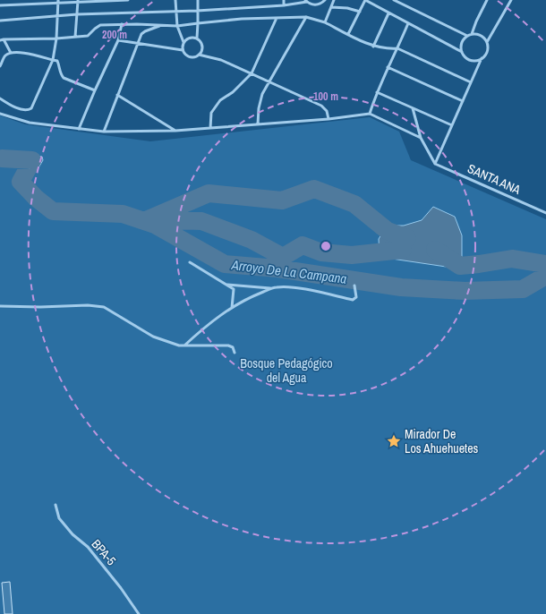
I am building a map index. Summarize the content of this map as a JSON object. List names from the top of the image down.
{
  "streets": {
    "lane": ["SANTA ANA", "BPA-5"]
  },
  "water": ["Arroyo De La Campana"],
  "parks": ["Bosque Pedagógico del Agua"],
  "places": {
    "place": ["Mirador De Los Ahuehuetes"]
  },
  "rings": ["200 m", "100 m"]
}
